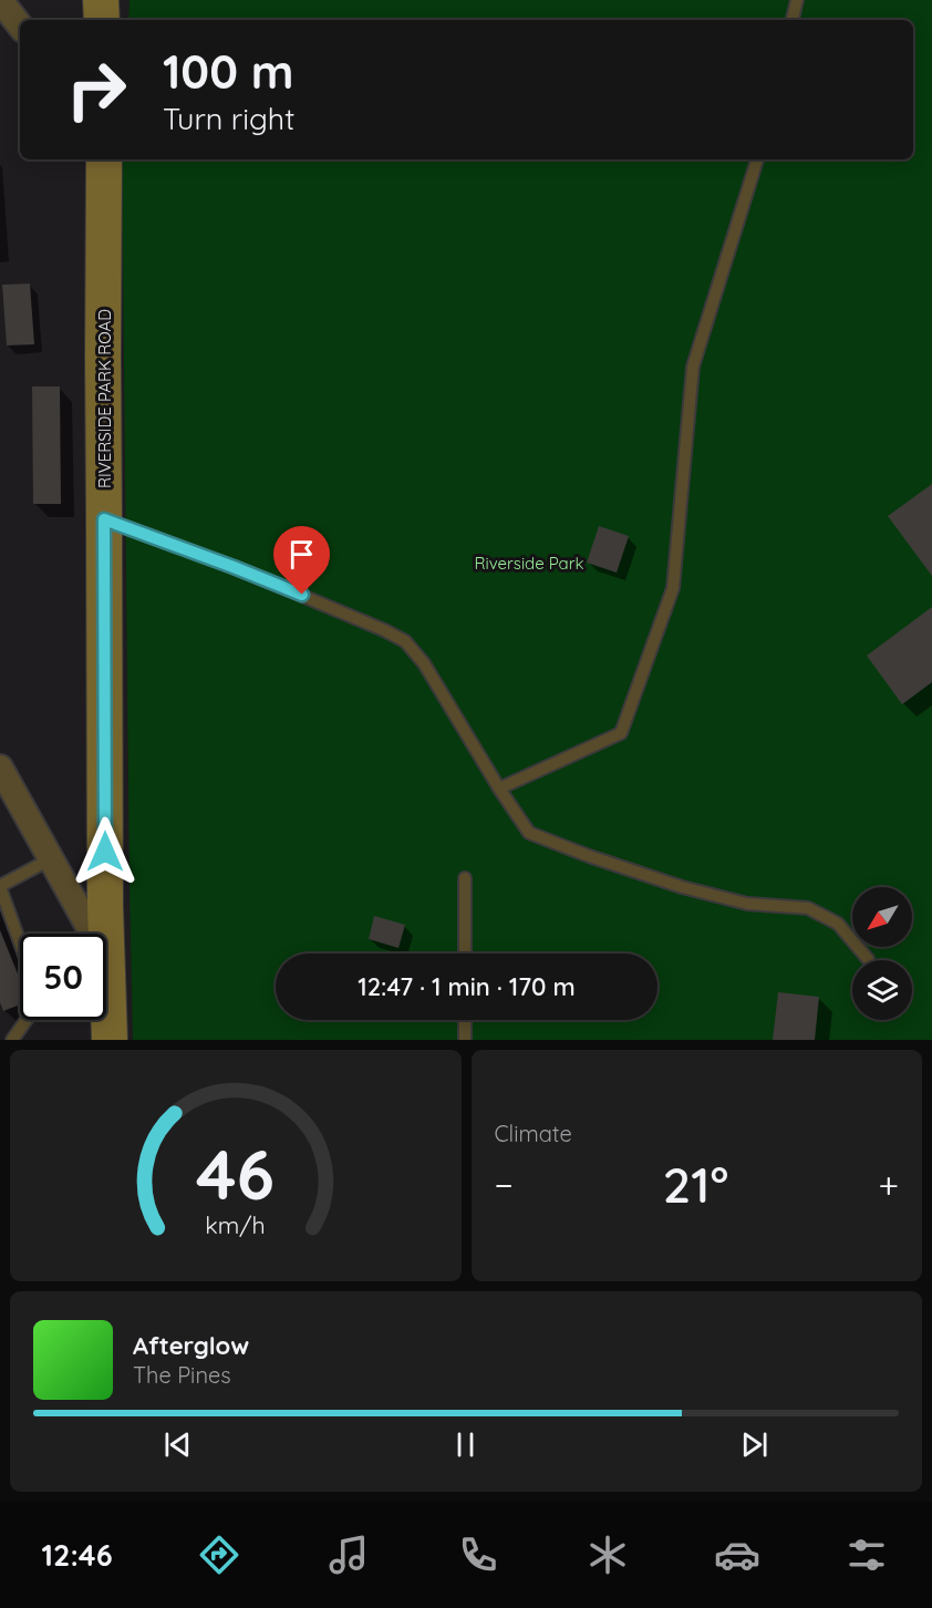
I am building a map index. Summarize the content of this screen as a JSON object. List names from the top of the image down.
{
  "streets": {
    "main road": ["RIVERSIDE PARK ROAD"]
  },
  "parks": ["Riverside Park"],
  "north": "bottom left",
  "page": {
    "turn": ["100 m", "Turn right"],
    "limit": "50",
    "trip": "12:47 · 1 min · 170 m",
    "tile": "Climate",
    "heat": ["−", "21°", "+"],
    "song": ["Afterglow", "The Pines"],
    "tabs": "12:46",
    "gauge": ["46", "km/h"]
  }
}
